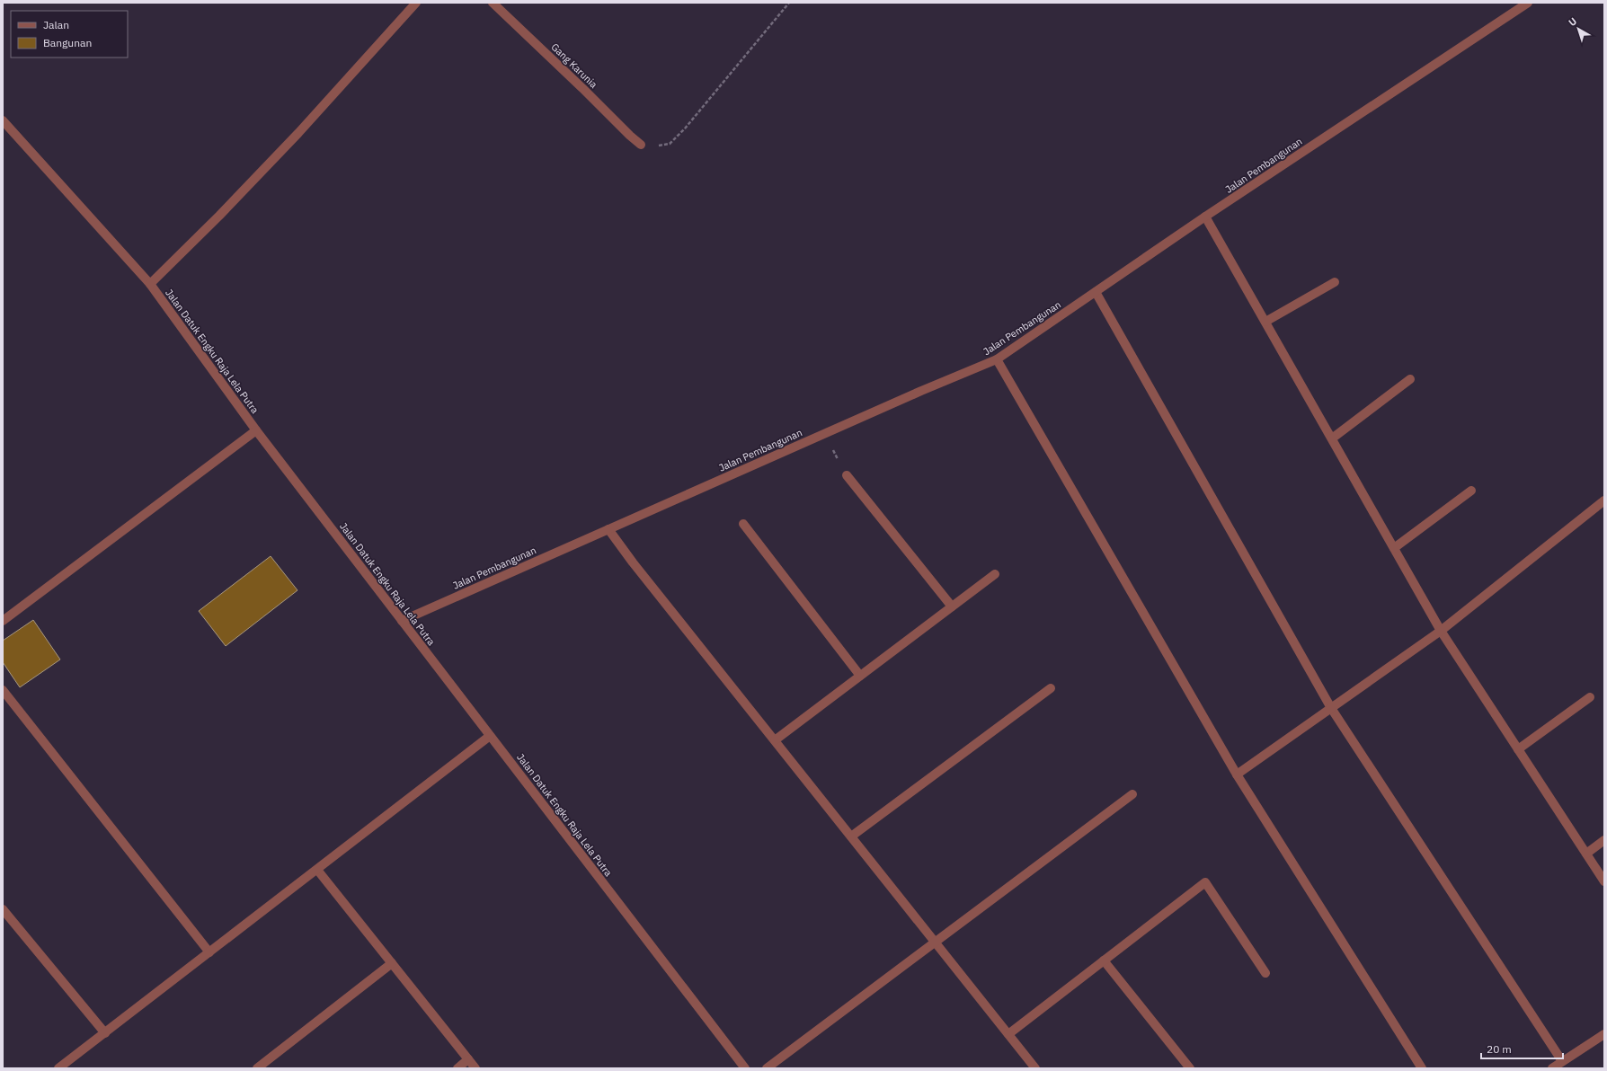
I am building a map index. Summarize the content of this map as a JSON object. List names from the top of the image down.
{
  "streets": {
    "street": ["Gang Karunia", "Jalan Pembangunan", "Jalan Datuk Engku Raja Lela Putra"]
  },
  "crossings": [
    ["Jalan Pembangunan", "Jalan Datuk Engku Raja Lela Putra"]
  ],
  "legend": ["Jalan", "Bangunan"],
  "scale_bar": "20 m",
  "north": "top left"
}
